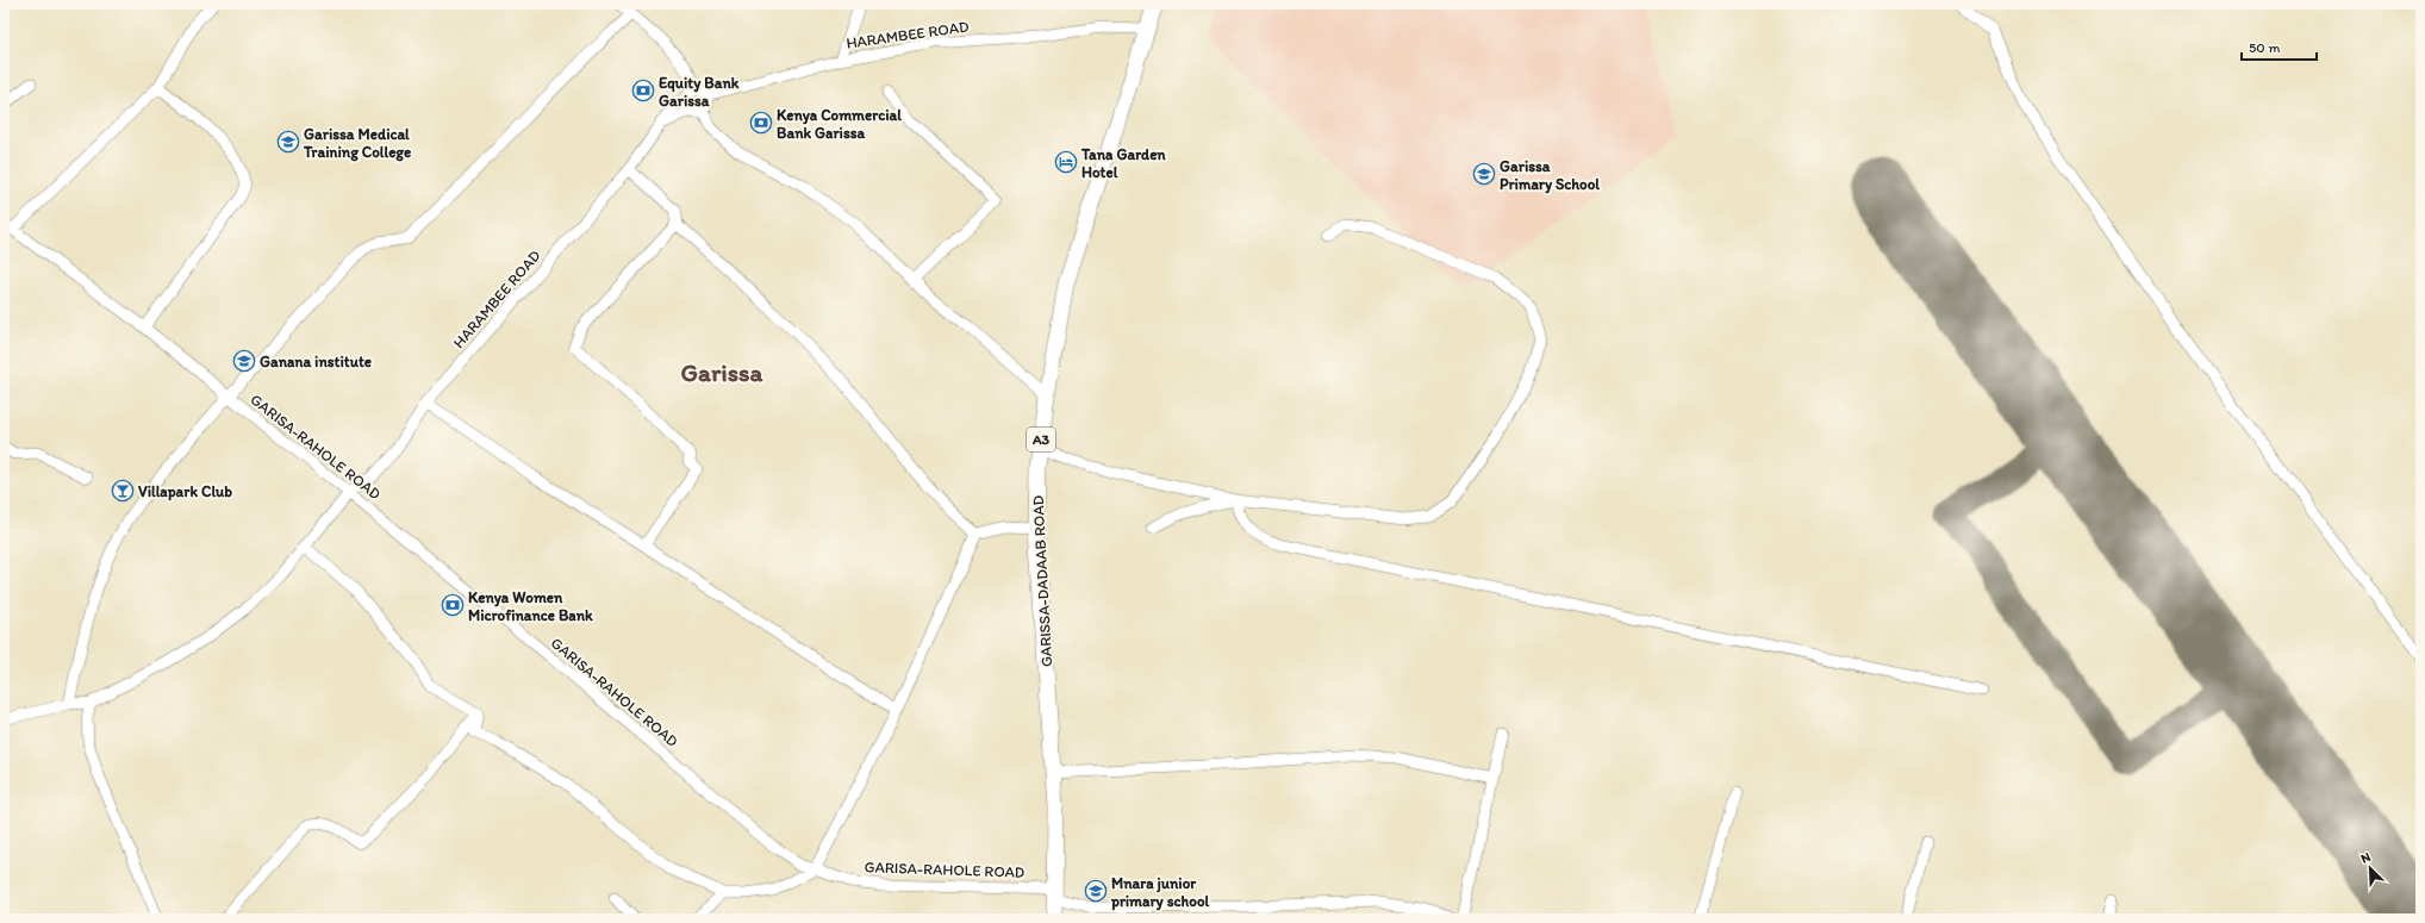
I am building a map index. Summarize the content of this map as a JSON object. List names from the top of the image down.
{
  "streets": {
    "highway": ["A3", "GARISSA-DADAAB ROAD"],
    "street": ["HARAMBEE ROAD", "GARISA-RAHOLE ROAD"]
  },
  "crossings": [
    ["HARAMBEE ROAD", "GARISA-RAHOLE ROAD"],
    ["HARAMBEE ROAD", "GARISSA-DADAAB ROAD"],
    ["A3", "GARISA-RAHOLE ROAD"],
    ["A3", "GARISSA-DADAAB ROAD"],
    ["GARISA-RAHOLE ROAD", "GARISSA-DADAAB ROAD"]
  ],
  "districts": ["Garissa"],
  "places": {
    "bank": ["Equity Bank Garissa", "Kenya Commercial Bank Garissa", "Kenya Women Microfinance Bank"],
    "school or university": [
      "Garissa Medical Training College",
      "Garissa Primary School",
      "Ganana institute",
      "Mnara junior primary school"
    ],
    "hotel": ["Tana Garden Hotel"],
    "bar": ["Villapark Club"]
  },
  "scale_bar": "50 m",
  "north": "top left"
}
